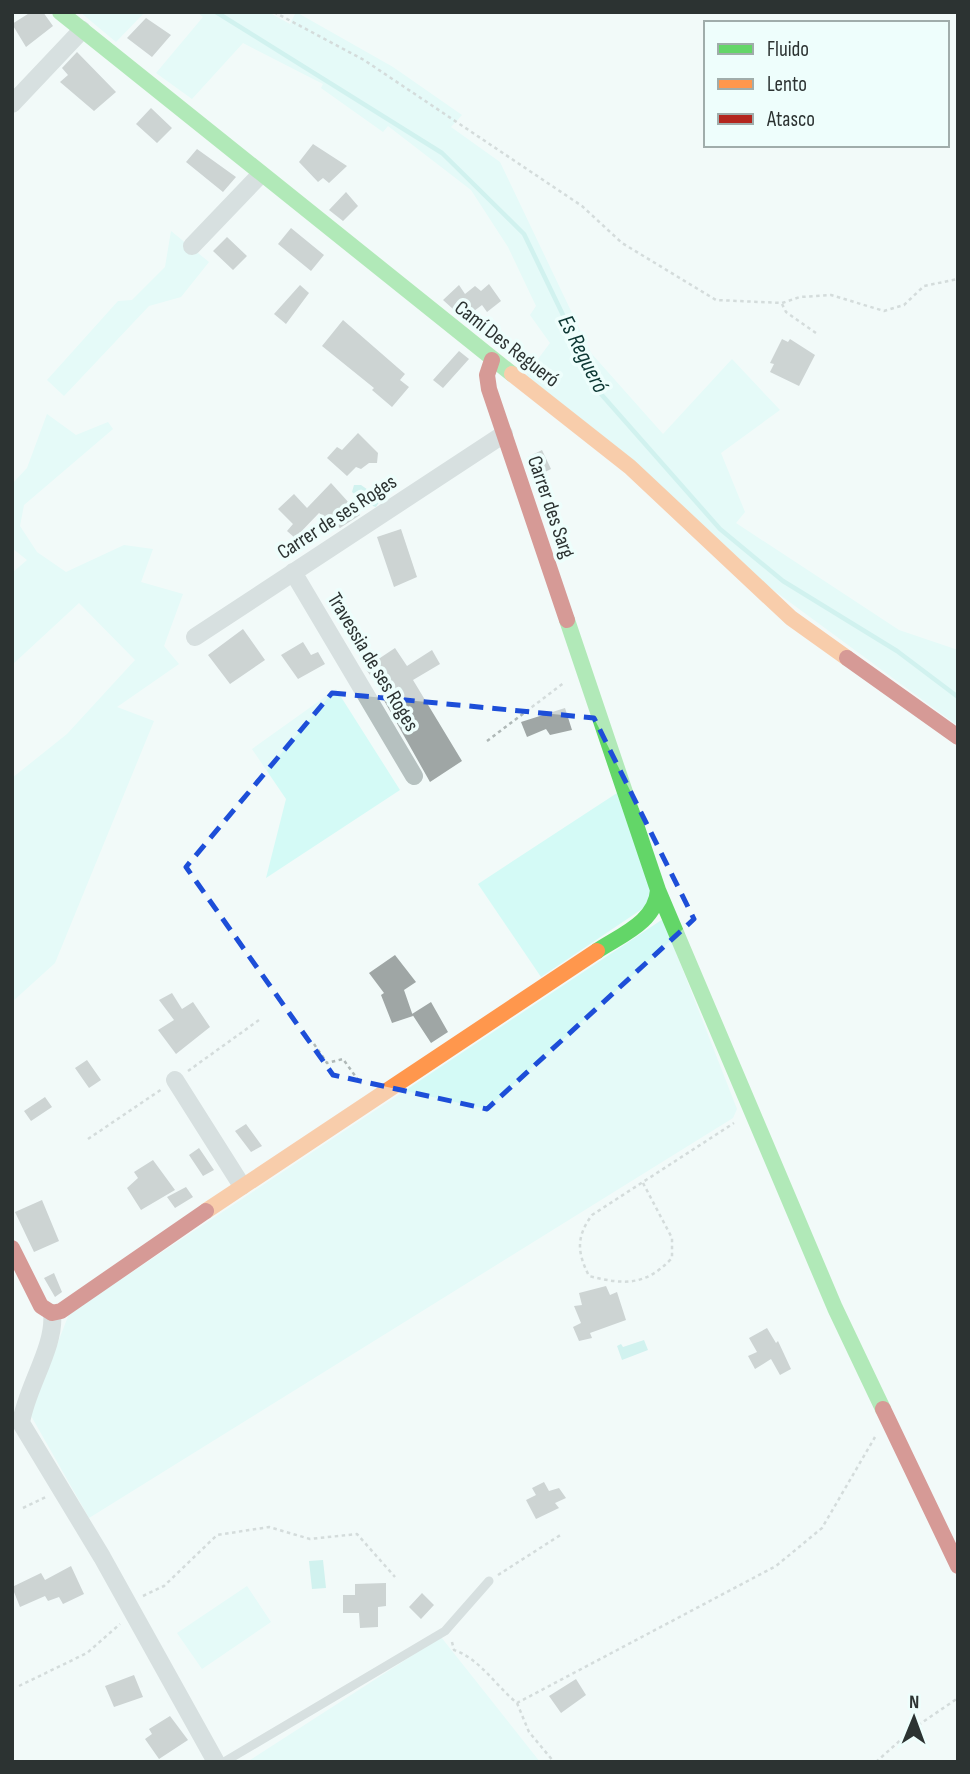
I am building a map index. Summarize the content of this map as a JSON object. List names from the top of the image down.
{
  "streets": {
    "street": [
      "Camí Des Regueró",
      "Carrer des Sarg",
      "Carrer de ses Roges",
      "Travessia de ses Roges"
    ]
  },
  "crossings": [
    ["Camí Des Regueró", "Carrer des Sarg"],
    ["Carrer des Sarg", "Carrer de ses Roges"],
    ["Carrer de ses Roges", "Travessia de ses Roges"]
  ],
  "water": ["Es Regueró"],
  "legend": ["Fluido", "Lento", "Atasco"],
  "north": "top"
}
